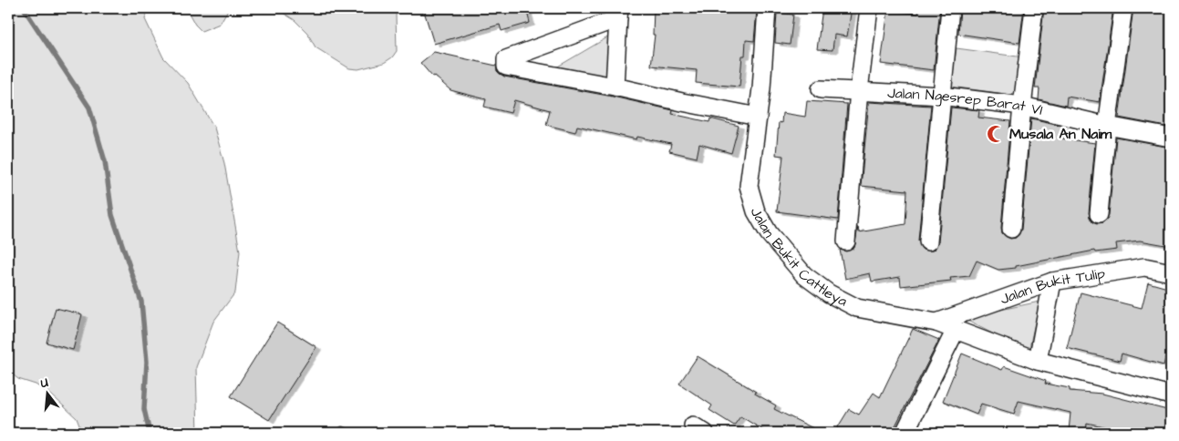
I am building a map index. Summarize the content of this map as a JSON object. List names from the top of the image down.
{
  "streets": {
    "street": ["Jalan Ngesrep Barat VI", "Jalan Bukit Cattleya", "Jalan Bukit Tulip"]
  },
  "crossings": [
    ["Jalan Bukit Cattleya", "Jalan Bukit Tulip"]
  ],
  "places": {
    "mosque": ["Musala An Naim"]
  },
  "north": "top"
}
